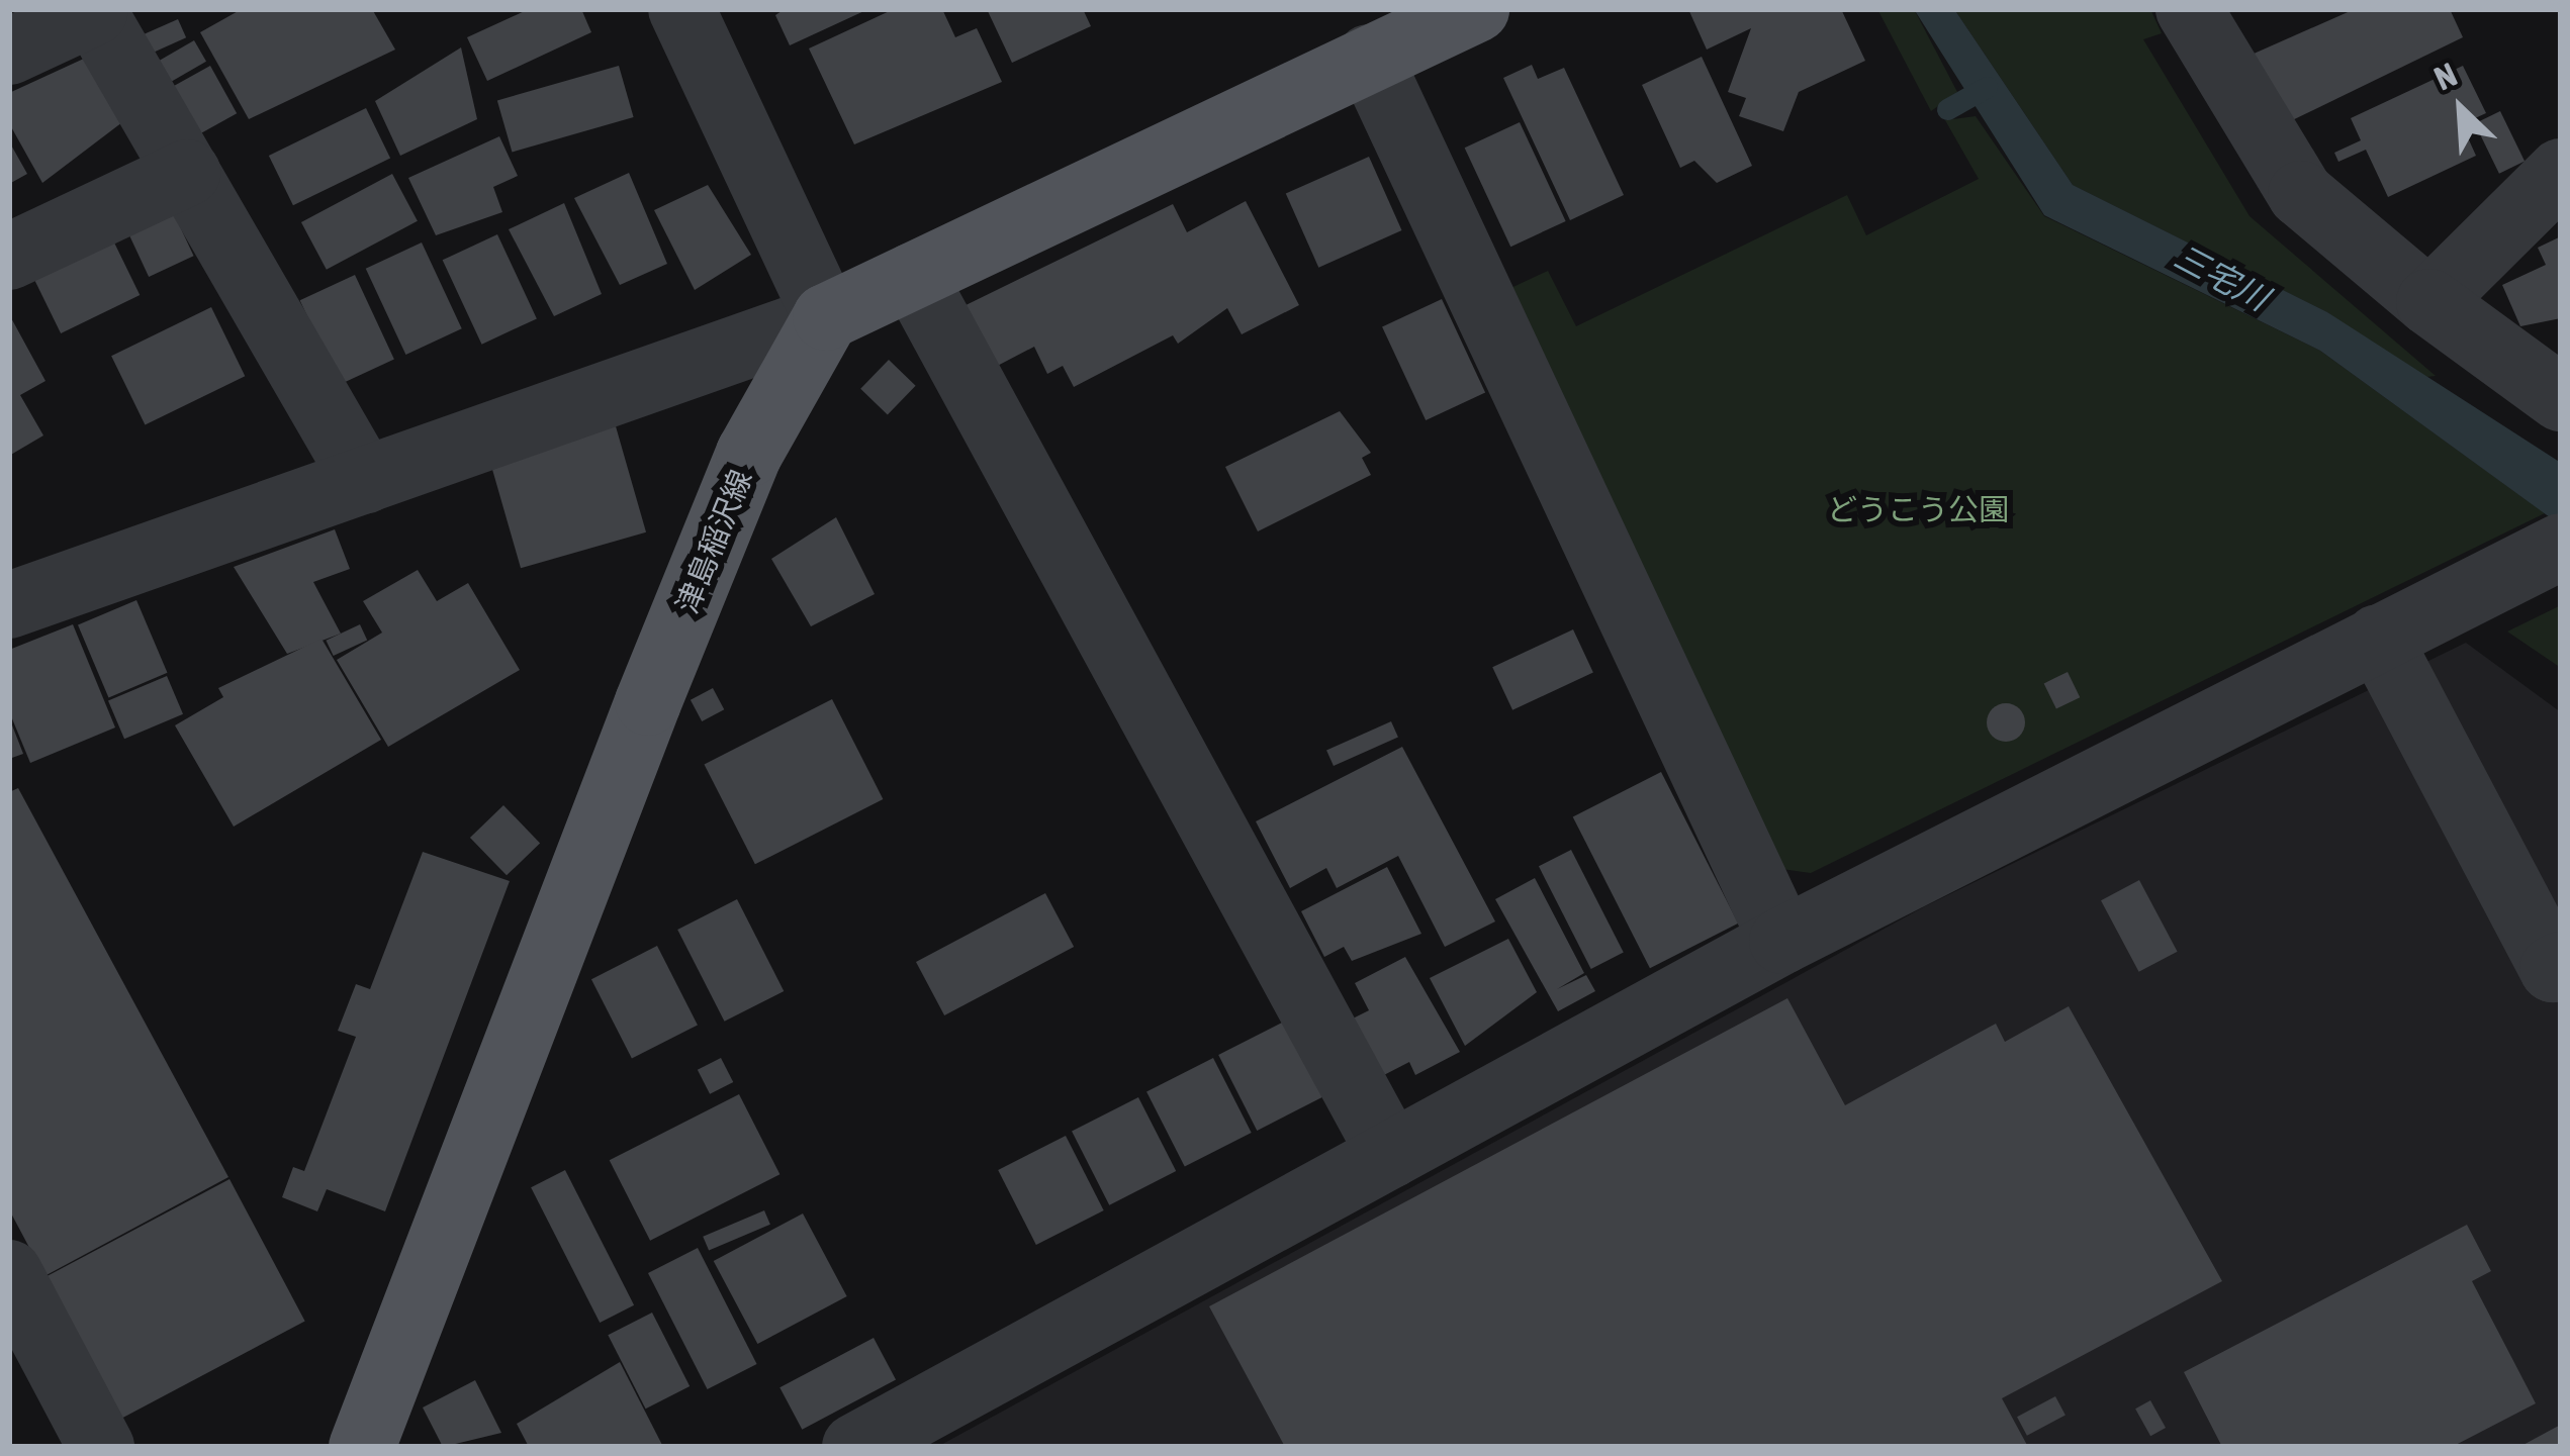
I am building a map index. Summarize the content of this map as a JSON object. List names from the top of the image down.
{
  "streets": {
    "main road": ["津島稲沢線"]
  },
  "water": ["三宅川"],
  "parks": ["どうこう公園"],
  "north": "top left"
}
